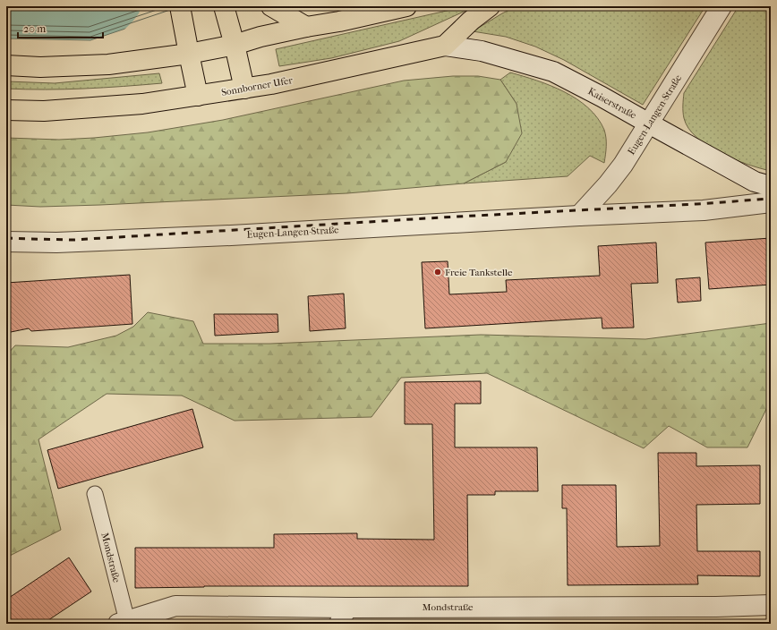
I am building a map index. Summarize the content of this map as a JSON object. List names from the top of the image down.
{
  "streets": {
    "main road": ["Sonnborner Ufer"],
    "street": ["Kaiserstraße", "Eugen-Langen-Straße", "Mondstraße"]
  },
  "crossings": [
    ["Sonnborner Ufer", "Kaiserstraße"],
    ["Kaiserstraße", "Eugen-Langen-Straße"]
  ],
  "places": ["Freie Tankstelle"],
  "scale_bar": "20 m"
}
